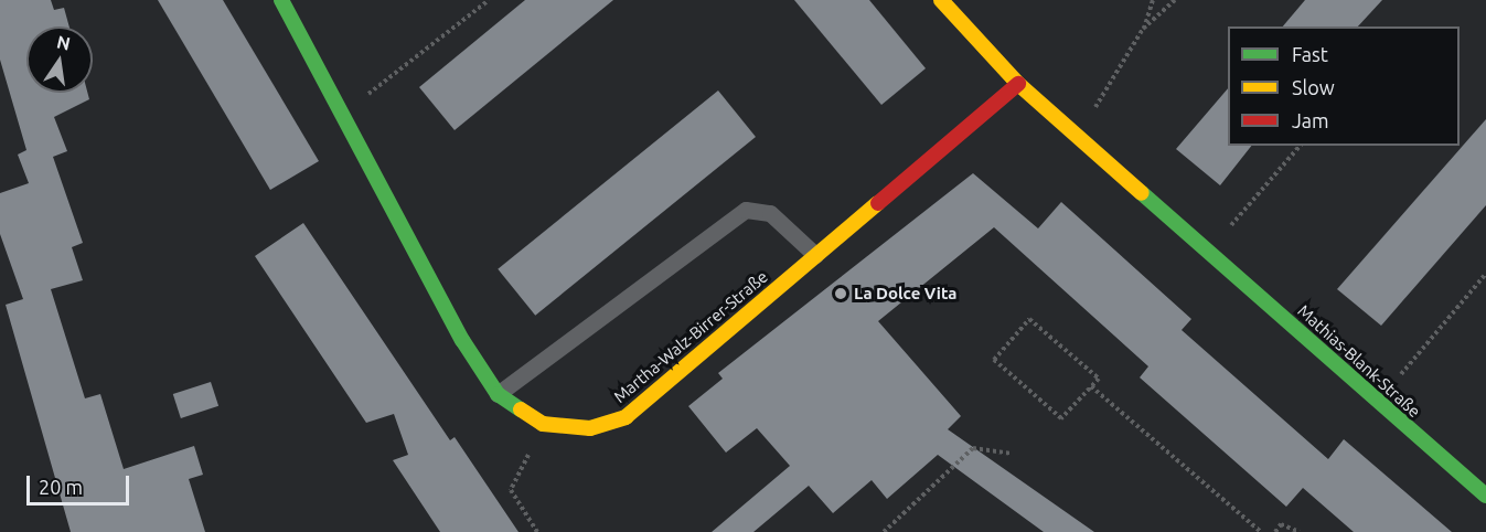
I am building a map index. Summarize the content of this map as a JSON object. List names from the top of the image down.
{
  "streets": {
    "street": ["Martha-Walz-Birrer-Straße", "Mathias-Blank-Straße"]
  },
  "crossings": [
    ["Martha-Walz-Birrer-Straße", "Mathias-Blank-Straße"]
  ],
  "places": ["La Dolce Vita"],
  "legend": ["Fast", "Slow", "Jam"],
  "scale_bar": "20 m",
  "north": "top"
}
